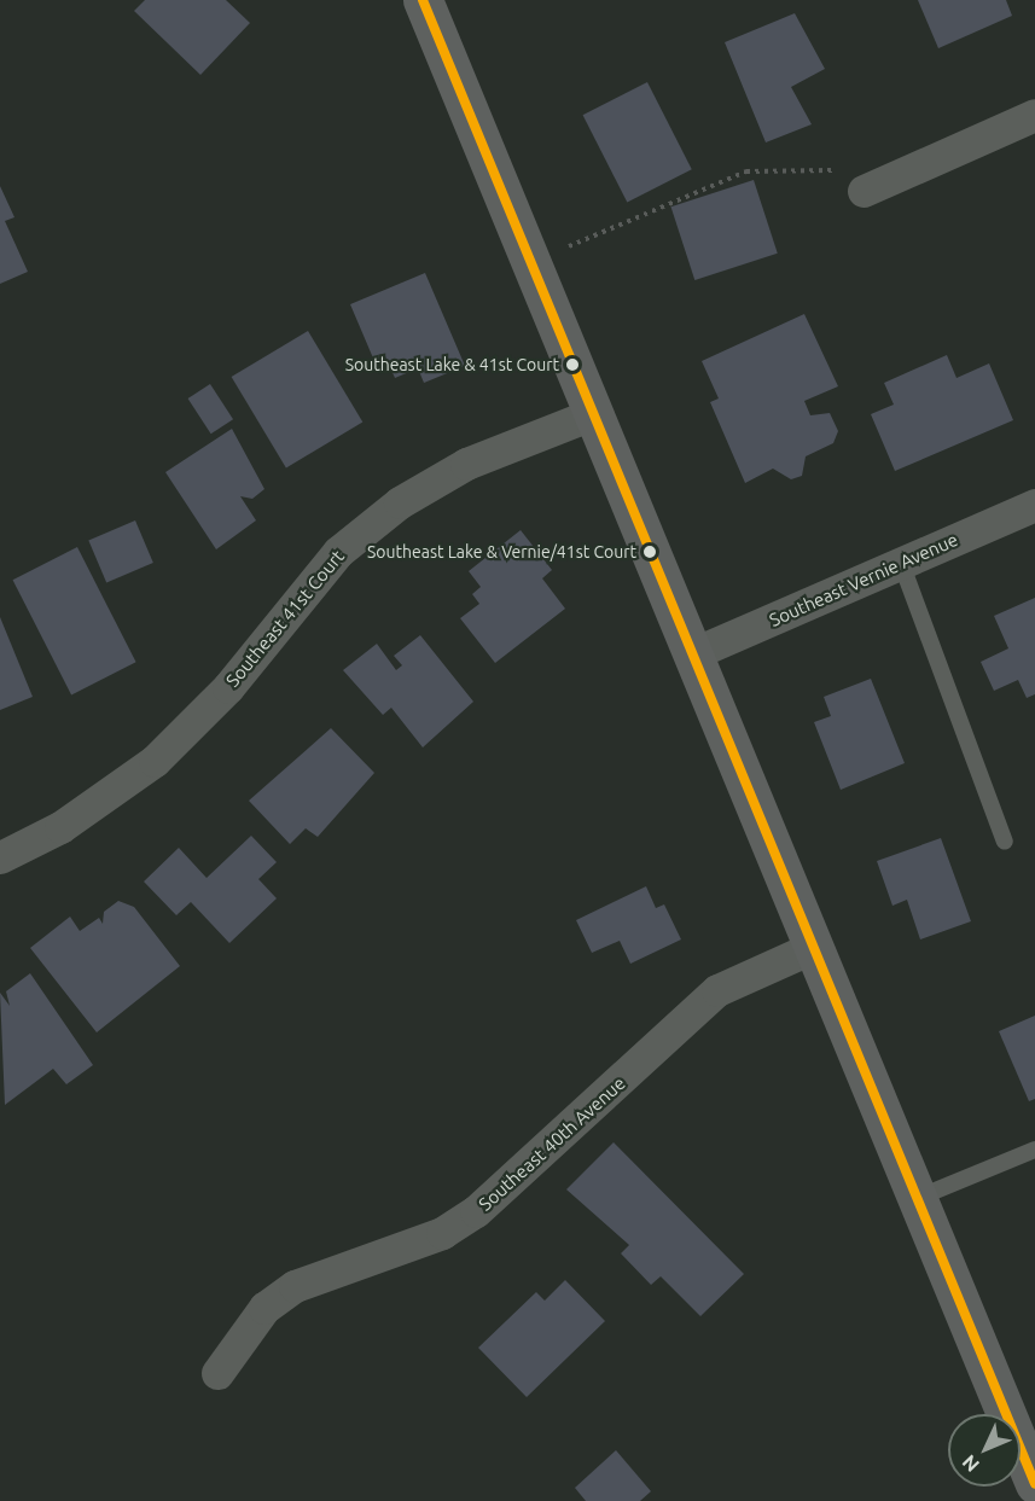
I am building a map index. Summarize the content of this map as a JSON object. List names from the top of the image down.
{
  "streets": {
    "street": ["Southeast Vernie Avenue", "Southeast 41st Court", "Southeast 40th Avenue"]
  },
  "places": ["Southeast Lake & 41st Court", "Southeast Lake & Vernie/41st Court"],
  "north": "bottom left"
}
